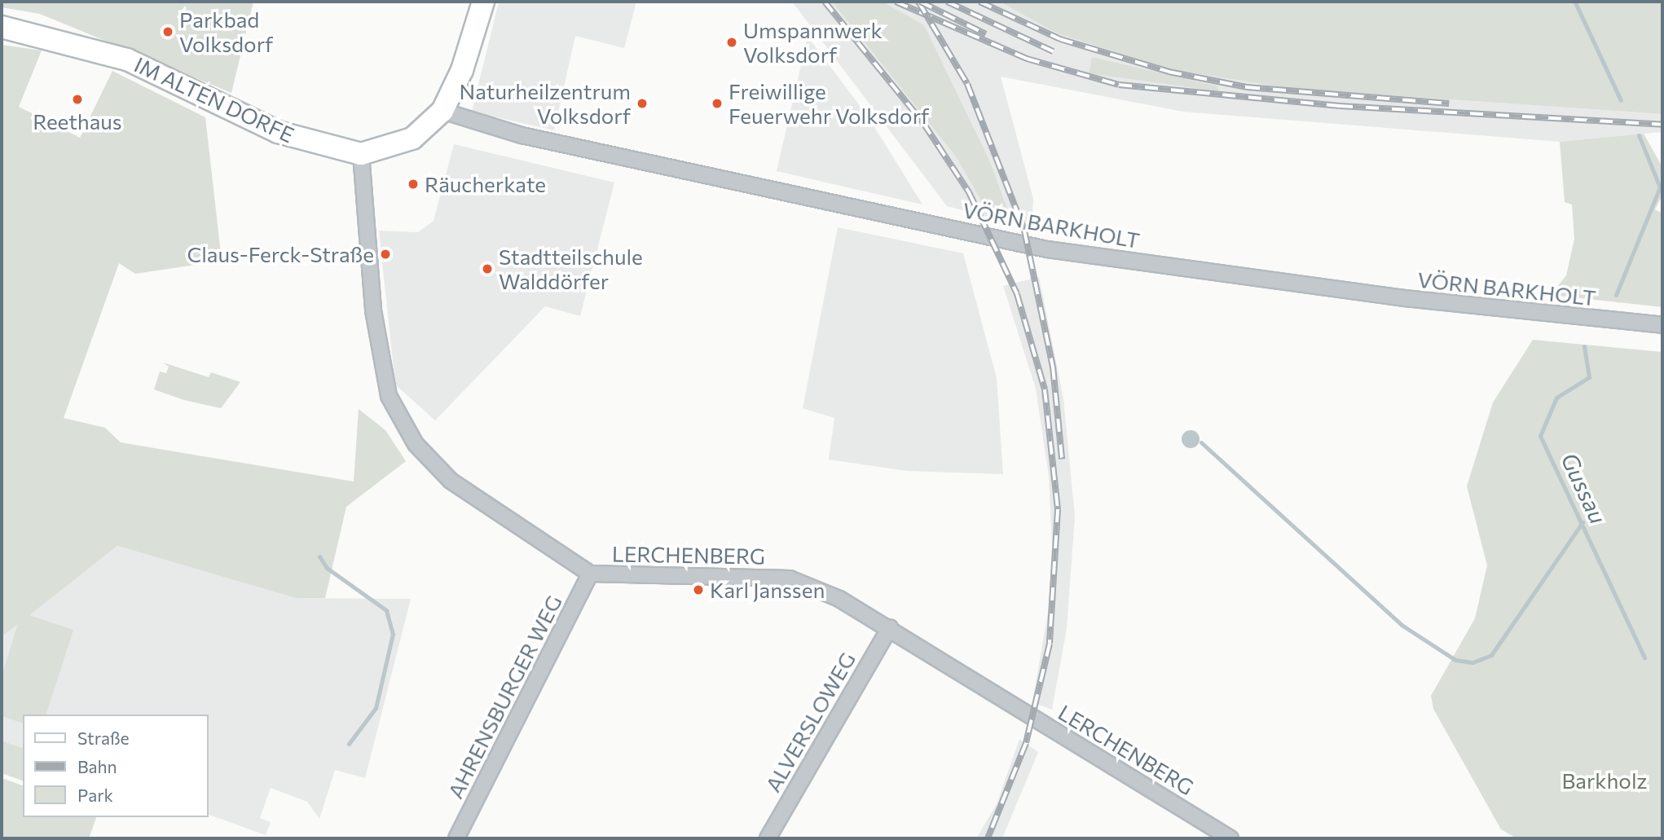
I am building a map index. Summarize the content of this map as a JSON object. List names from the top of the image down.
{
  "streets": {
    "street": [
      "IM ALTEN DORFE",
      "VÖRN BARKHOLT",
      "LERCHENBERG",
      "AHRENSBURGER WEG",
      "ALVERSLOWEG"
    ]
  },
  "crossings": [
    ["IM ALTEN DORFE", "LERCHENBERG"],
    ["LERCHENBERG", "AHRENSBURGER WEG"],
    ["LERCHENBERG", "ALVERSLOWEG"]
  ],
  "water": ["Gussau"],
  "parks": ["Barkholz"],
  "places": [
    "Parkbad Volksdorf",
    "Umspannwerk Volksdorf",
    "Reethaus",
    "Naturheilzentrum Volksdorf",
    "Freiwillige Feuerwehr Volksdorf",
    "Räucherkate",
    "Claus-Ferck-Straße",
    "Stadtteilschule Walddörfer",
    "Karl Janssen"
  ],
  "legend": ["Straße", "Bahn", "Park"]
}
